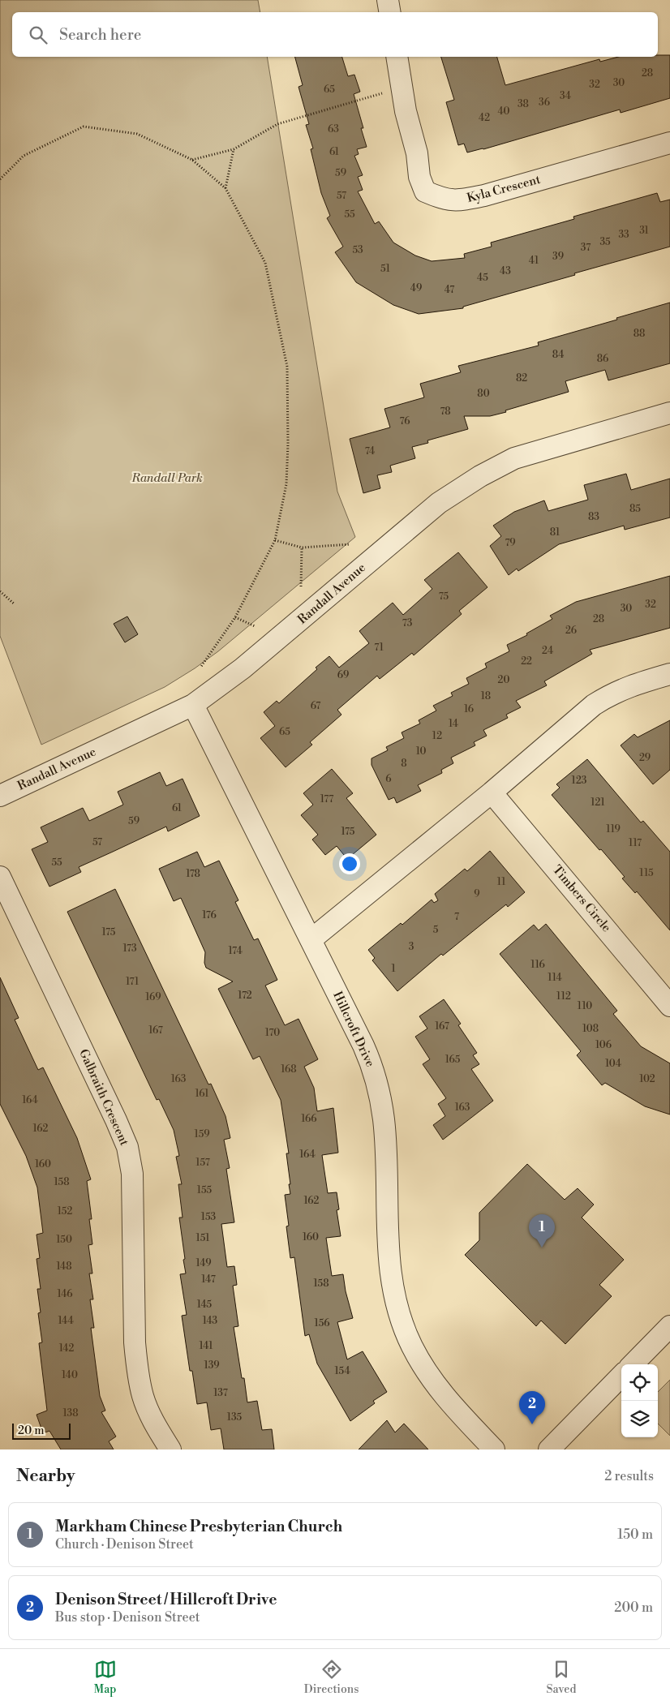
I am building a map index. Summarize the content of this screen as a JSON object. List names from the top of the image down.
{
  "streets": {
    "street": [
      "Kyla Crescent",
      "Randall Avenue",
      "Timbers Circle",
      "Hillcroft Drive",
      "Galbraith Crescent"
    ]
  },
  "crossings": [
    ["Randall Avenue", "Hillcroft Drive"]
  ],
  "parks": ["Randall Park"],
  "house_numbers": [
    "28",
    "30",
    "32",
    "65",
    "34",
    "36",
    "38",
    "40",
    "42",
    "63",
    "61",
    "59",
    "57",
    "55",
    "31",
    "33",
    "35",
    "37",
    "53",
    "39",
    "41",
    "51",
    "43",
    "45",
    "49",
    "47",
    "88",
    "84",
    "86",
    "82",
    "80",
    "78",
    "76",
    "74",
    "85",
    "83",
    "81",
    "79",
    "75",
    "32",
    "30",
    "28",
    "73",
    "26",
    "71",
    "24",
    "22",
    "69",
    "20",
    "18",
    "67",
    "16",
    "14",
    "65",
    "12",
    "10",
    "29",
    "8",
    "6",
    "123",
    "177",
    "121",
    "61",
    "59",
    "119",
    "175",
    "57",
    "117",
    "55",
    "115",
    "178",
    "11",
    "9",
    "176",
    "7",
    "5",
    "175",
    "3",
    "173",
    "174",
    "116",
    "1",
    "114",
    "171",
    "172",
    "112",
    "169",
    "110",
    "167",
    "108",
    "167",
    "170",
    "106",
    "165",
    "104",
    "168",
    "163",
    "102",
    "161",
    "164",
    "163",
    "166",
    "162",
    "159",
    "164",
    "157",
    "160",
    "158",
    "155",
    "162",
    "152",
    "153",
    "160",
    "151",
    "150",
    "149",
    "148",
    "147",
    "158",
    "146",
    "145",
    "144",
    "143",
    "156",
    "141",
    "142",
    "139",
    "154",
    "140",
    "137",
    "138",
    "135"
  ],
  "scale_bar": "20 m",
  "page": {
    "search": "Search here",
    "pins": ["1", "2"],
    "scale": "20 m",
    "heading": ["Nearby", "2 results"],
    "list": [
      {
        "mark": "1",
        "name": "Markham Chinese Presbyterian Church",
        "note": "Church · Denison Street",
        "value": "150 m"
      },
      {
        "mark": "2",
        "name": "Denison Street / Hillcroft Drive",
        "note": "Bus stop · Denison Street",
        "value": "200 m"
      }
    ],
    "nav": ["Map", "Directions", "Saved"]
  }
}
